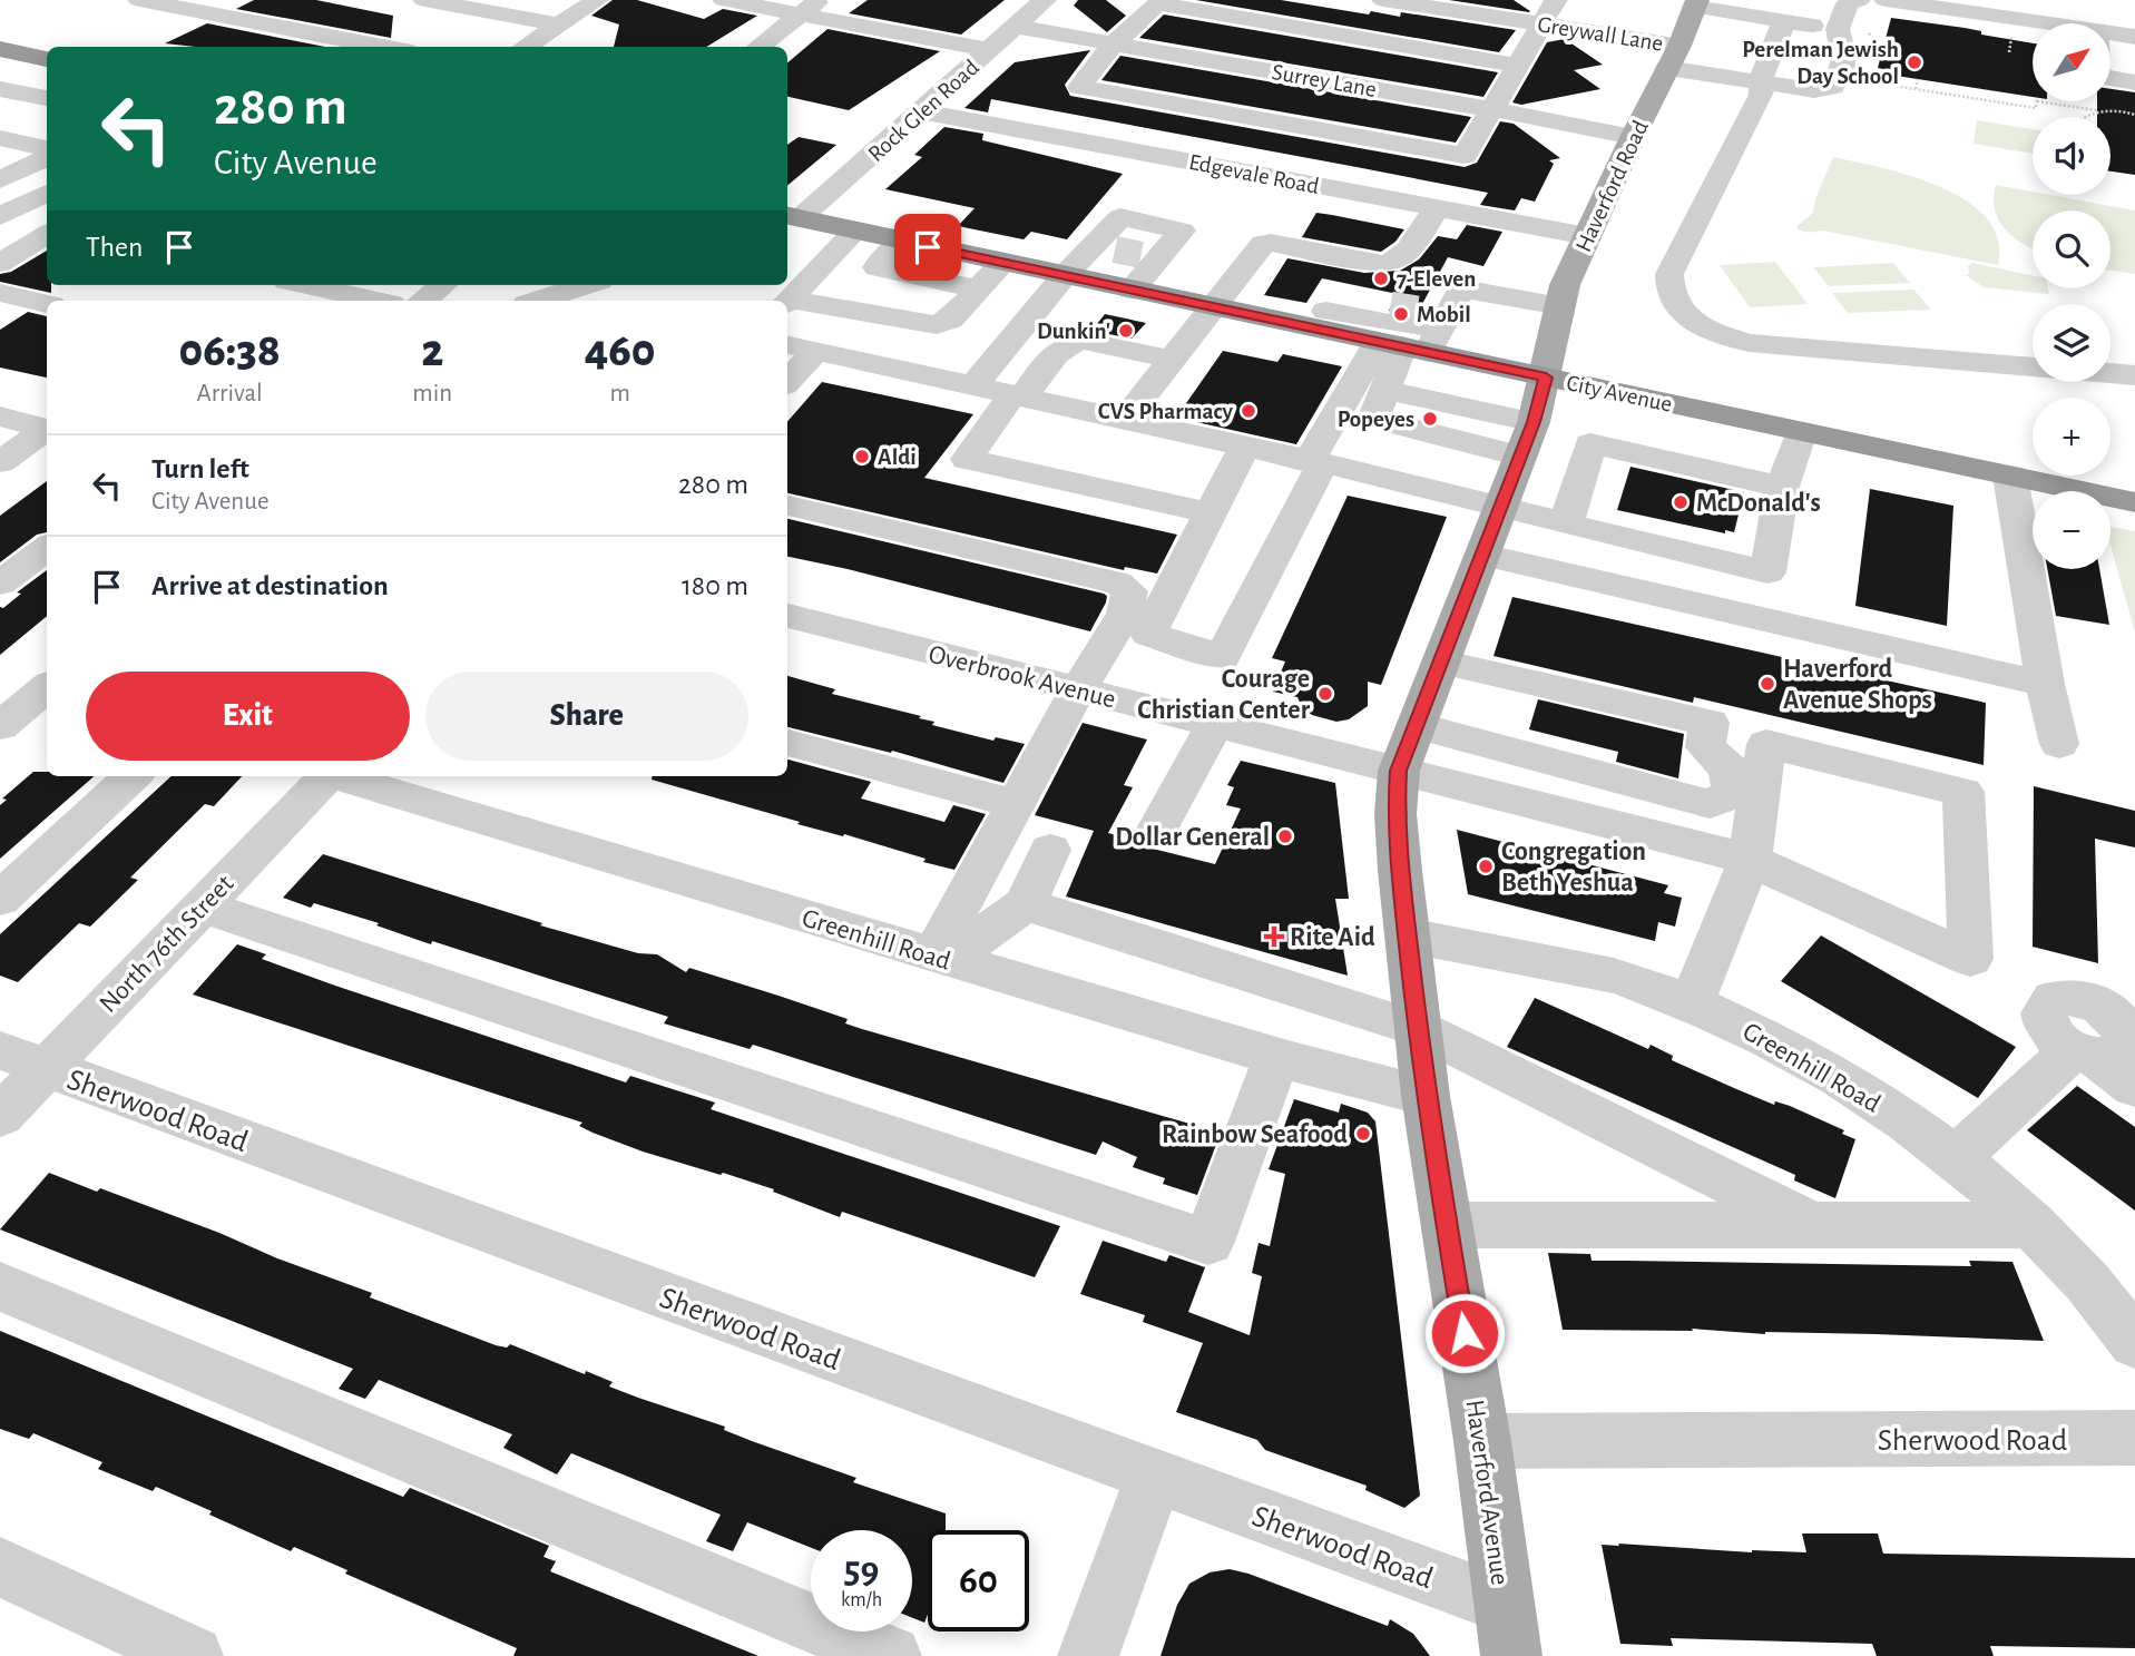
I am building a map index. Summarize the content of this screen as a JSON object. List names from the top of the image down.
{
  "streets": {
    "highway": ["City Avenue"],
    "main road": ["Haverford Road", "Haverford Avenue"],
    "street": [
      "Greywall Lane",
      "Surrey Lane",
      "Rock Glen Road",
      "Edgevale Road",
      "Overbrook Avenue",
      "Greenhill Road",
      "North 76th Street",
      "Sherwood Road"
    ]
  },
  "crossings": [
    ["Greywall Lane", "Haverford Road"],
    ["Surrey Lane", "Rock Glen Road"],
    ["Surrey Lane", "Haverford Road"],
    ["Rock Glen Road", "Edgevale Road"],
    ["Rock Glen Road", "City Avenue"],
    ["Edgevale Road", "Haverford Road"],
    ["Haverford Road", "City Avenue"],
    ["Haverford Road", "Haverford Avenue"],
    ["City Avenue", "Haverford Avenue"],
    ["Overbrook Avenue", "Haverford Avenue"],
    ["Greenhill Road", "Haverford Avenue"],
    ["North 76th Street", "Sherwood Road"],
    ["Sherwood Road", "Haverford Avenue"]
  ],
  "places": {
    "other": [
      "Perelman Jewish Day School",
      "7-Eleven",
      "Mobil",
      "Dunkin'",
      "CVS Pharmacy",
      "Popeyes",
      "Aldi",
      "McDonald's",
      "Haverford Avenue Shops",
      "Courage Christian Center",
      "Dollar General",
      "Congregation Beth Yeshua",
      "Rainbow Seafood"
    ],
    "health": ["Rite Aid"]
  },
  "north": "top right",
  "page": {
    "map_buttons": ["+", "−"],
    "turn": ["280 m", "City Avenue"],
    "then": "Then",
    "eta": [
      "06:38",
      "Arrival",
      "2",
      "min",
      "460",
      "m"
    ],
    "list": [
      {
        "name": "Turn left",
        "note": "City Avenue",
        "value": "280 m"
      },
      {
        "name": "Arrive at destination",
        "value": "180 m"
      }
    ],
    "buttons": ["Exit", "Share"],
    "speed": "59 km/h",
    "limit": "60"
  }
}
